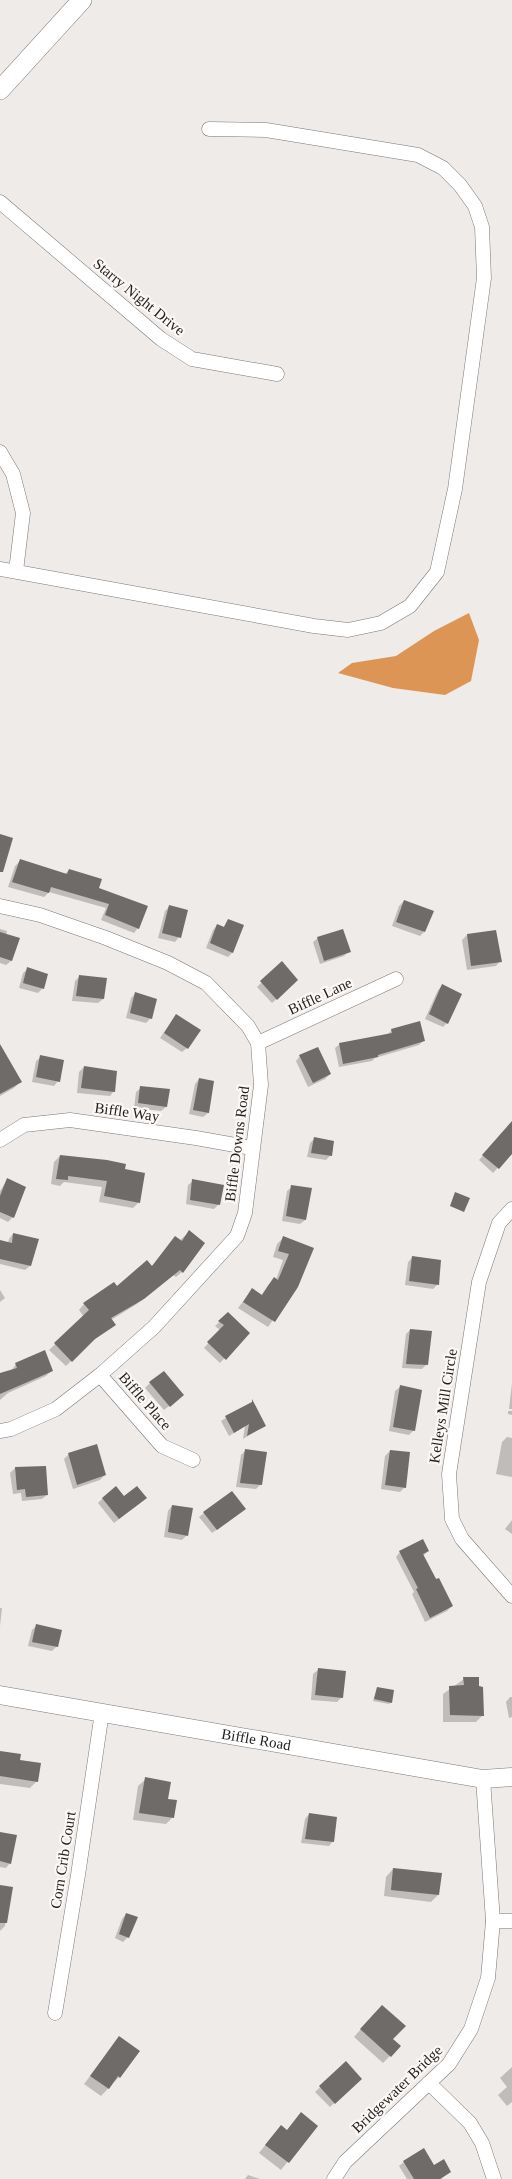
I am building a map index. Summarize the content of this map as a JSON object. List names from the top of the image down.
{
  "streets": {
    "street": [
      "Starry Night Drive",
      "Biffle Lane",
      "Biffle Way",
      "Biffle Downs Road",
      "Biffle Place",
      "Kelleys Mill Circle",
      "Biffle Road",
      "Corn Crib Court",
      "Bridgewater Bridge"
    ]
  },
  "crossings": [
    ["Biffle Lane", "Biffle Downs Road"],
    ["Biffle Way", "Biffle Downs Road"],
    ["Biffle Downs Road", "Biffle Place"],
    ["Biffle Road", "Corn Crib Court"],
    ["Biffle Road", "Bridgewater Bridge"]
  ]
}
